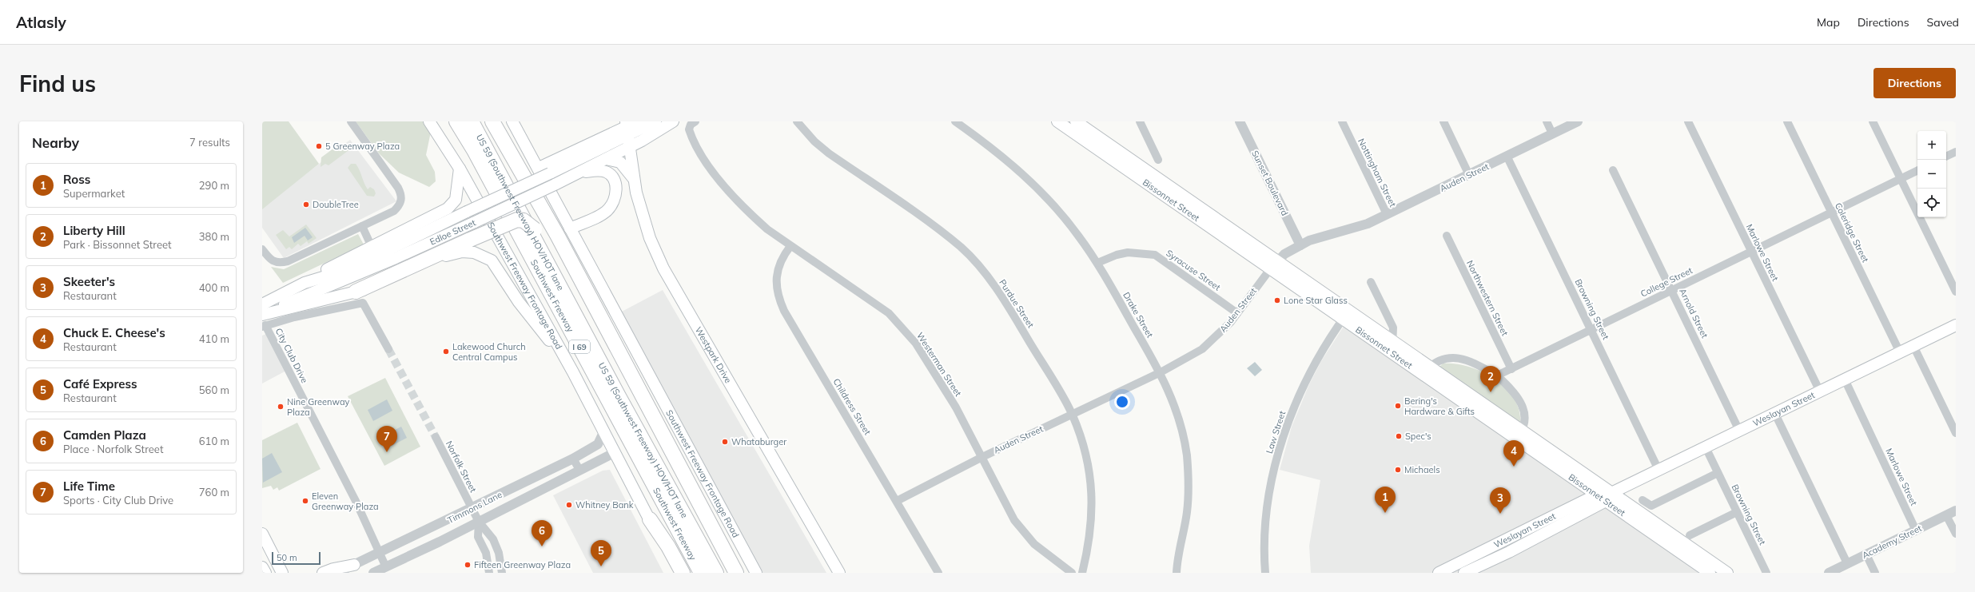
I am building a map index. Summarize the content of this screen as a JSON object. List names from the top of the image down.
{
  "streets": {
    "highway": ["US 59 (Southwest Freeway) HOV/HOT lane", "Southwest Freeway", "I 69"],
    "main road": [
      "Bissonnet Street",
      "Edloe Street",
      "Southwest Freeway Frontage Road",
      "Westpark Drive",
      "Weslayan Street"
    ],
    "street": [
      "Nottingham Street",
      "Auden Street",
      "Sunset Boulevard",
      "Coleridge Street",
      "Marlowe Street",
      "Syracuse Street",
      "College Street",
      "Northwestern Street",
      "Purdue Street",
      "Browning Street",
      "Arnold Street",
      "Drake Street",
      "City Club Drive",
      "Westerman Street",
      "Childress Street",
      "Law Street",
      "Norfolk Street",
      "Timmons Lane",
      "Academy Street"
    ]
  },
  "crossings": [
    ["Nottingham Street", "Auden Street"],
    ["Auden Street", "Sunset Boulevard"],
    ["Auden Street", "Bissonnet Street"],
    ["Auden Street", "Syracuse Street"],
    ["Auden Street", "Purdue Street"],
    ["Auden Street", "Browning Street"],
    ["Auden Street", "Drake Street"],
    ["Auden Street", "Westerman Street"],
    ["Auden Street", "Childress Street"],
    ["Bissonnet Street", "Weslayan Street"],
    ["Bissonnet Street", "Law Street"],
    ["Edloe Street", "Westpark Drive"],
    ["Edloe Street", "City Club Drive"],
    ["Coleridge Street", "College Street"],
    ["Coleridge Street", "Weslayan Street"],
    ["Marlowe Street", "College Street"],
    ["Marlowe Street", "Weslayan Street"],
    ["Marlowe Street", "Academy Street"],
    ["Syracuse Street", "Drake Street"],
    ["College Street", "Northwestern Street"],
    ["College Street", "Browning Street"],
    ["College Street", "Arnold Street"],
    ["Southwest Freeway Frontage Road", "Timmons Lane"],
    ["Browning Street", "Weslayan Street"],
    ["Arnold Street", "Weslayan Street"],
    ["City Club Drive", "Timmons Lane"],
    ["Westerman Street", "Childress Street"],
    ["Norfolk Street", "Timmons Lane"]
  ],
  "places": [
    "5 Greenway Plaza",
    "DoubleTree",
    "Lone Star Glass",
    "Lakewood Church Central Campus",
    "Bering's Hardware & Gifts",
    "Nine Greenway Plaza",
    "Spec's",
    "Whataburger",
    "Michaels",
    "Eleven Greenway Plaza",
    "Whitney Bank",
    "Fifteen Greenway Plaza"
  ],
  "scale_bar": "50 m",
  "page": {
    "header": "Atlasly",
    "nav": ["Map", "Directions", "Saved"],
    "buttons": "Directions",
    "title": "Find us",
    "heading": ["Nearby", "7 results"],
    "map_buttons": ["+", "−"],
    "list": [
      {
        "mark": "1",
        "name": "Ross",
        "note": "Supermarket",
        "value": "290 m"
      },
      {
        "mark": "2",
        "name": "Liberty Hill",
        "note": "Park · Bissonnet Street",
        "value": "380 m"
      },
      {
        "mark": "3",
        "name": "Skeeter's",
        "note": "Restaurant",
        "value": "400 m"
      },
      {
        "mark": "4",
        "name": "Chuck E. Cheese's",
        "note": "Restaurant",
        "value": "410 m"
      },
      {
        "mark": "5",
        "name": "Café Express",
        "note": "Restaurant",
        "value": "560 m"
      },
      {
        "mark": "6",
        "name": "Camden Plaza",
        "note": "Place · Norfolk Street",
        "value": "610 m"
      },
      {
        "mark": "7",
        "name": "Life Time",
        "note": "Sports · City Club Drive",
        "value": "760 m"
      }
    ],
    "pins": [
      "2",
      "7",
      "4",
      "1",
      "3",
      "6",
      "5"
    ],
    "scale": "50 m"
  }
}
